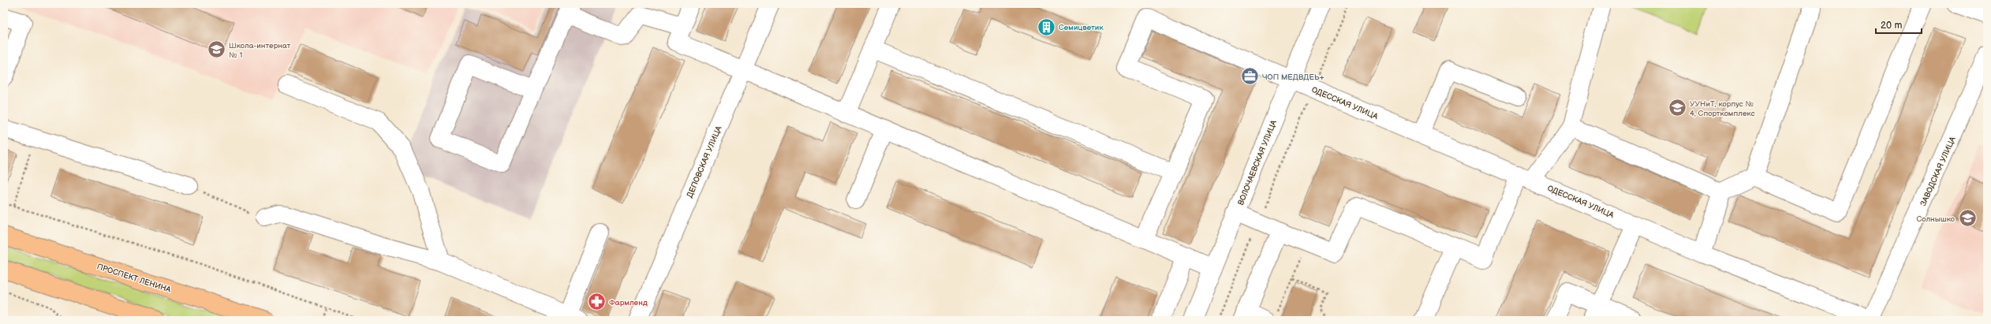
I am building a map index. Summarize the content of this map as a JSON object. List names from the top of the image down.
{
  "streets": {
    "main road": ["ПРОСПЕКТ ЛЕНИНА"],
    "street": [
      "ОДЕССКАЯ УЛИЦА",
      "ДЕПОВСКАЯ УЛИЦА",
      "ВОЛОЧАЕВСКАЯ УЛИЦА",
      "ЗАВОДСКАЯ УЛИЦА"
    ]
  },
  "crossings": [
    ["ОДЕССКАЯ УЛИЦА", "ВОЛОЧАЕВСКАЯ УЛИЦА"],
    ["ОДЕССКАЯ УЛИЦА", "ЗАВОДСКАЯ УЛИЦА"]
  ],
  "places": {
    "building": ["Семицветик"],
    "school or university": ["Школа-интернат № 1", "УУНиТ, корпус № 4, Спорткомплекс", "Солнышко"],
    "office": ["ЧОП МЕДВДЕЬ+"],
    "pharmacy": ["Фармленд"]
  },
  "scale_bar": "20 m"
}
